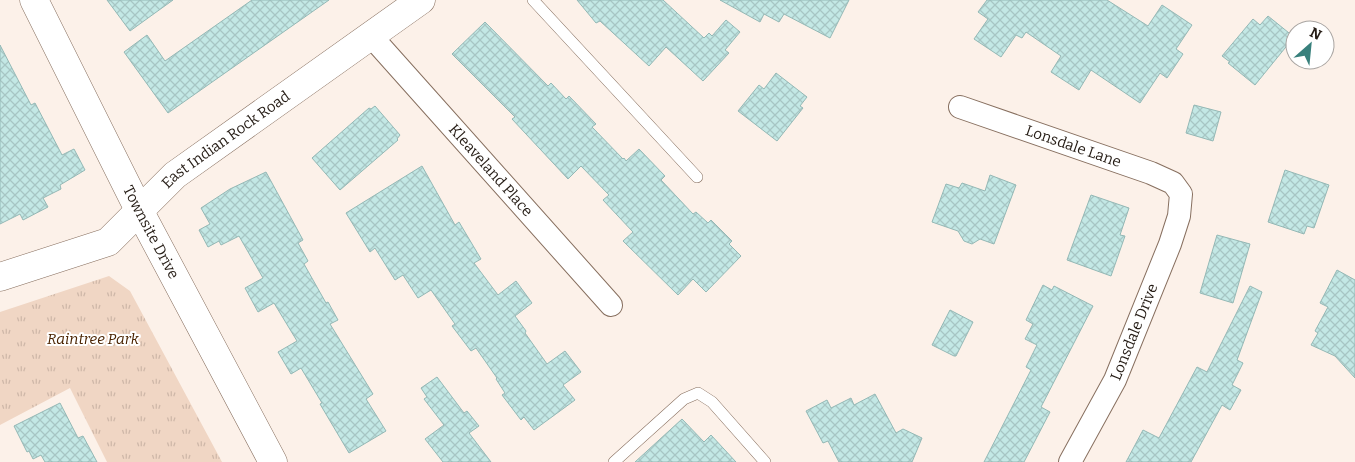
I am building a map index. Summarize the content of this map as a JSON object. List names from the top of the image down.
{
  "streets": {
    "main road": ["East Indian Rock Road", "Townsite Drive"],
    "street": ["Lonsdale Lane", "Kleaveland Place", "Lonsdale Drive"]
  },
  "crossings": [
    ["East Indian Rock Road", "Kleaveland Place"],
    ["East Indian Rock Road", "Townsite Drive"],
    ["Lonsdale Lane", "Lonsdale Drive"]
  ],
  "parks": ["Raintree Park"],
  "north": "top right"
}
